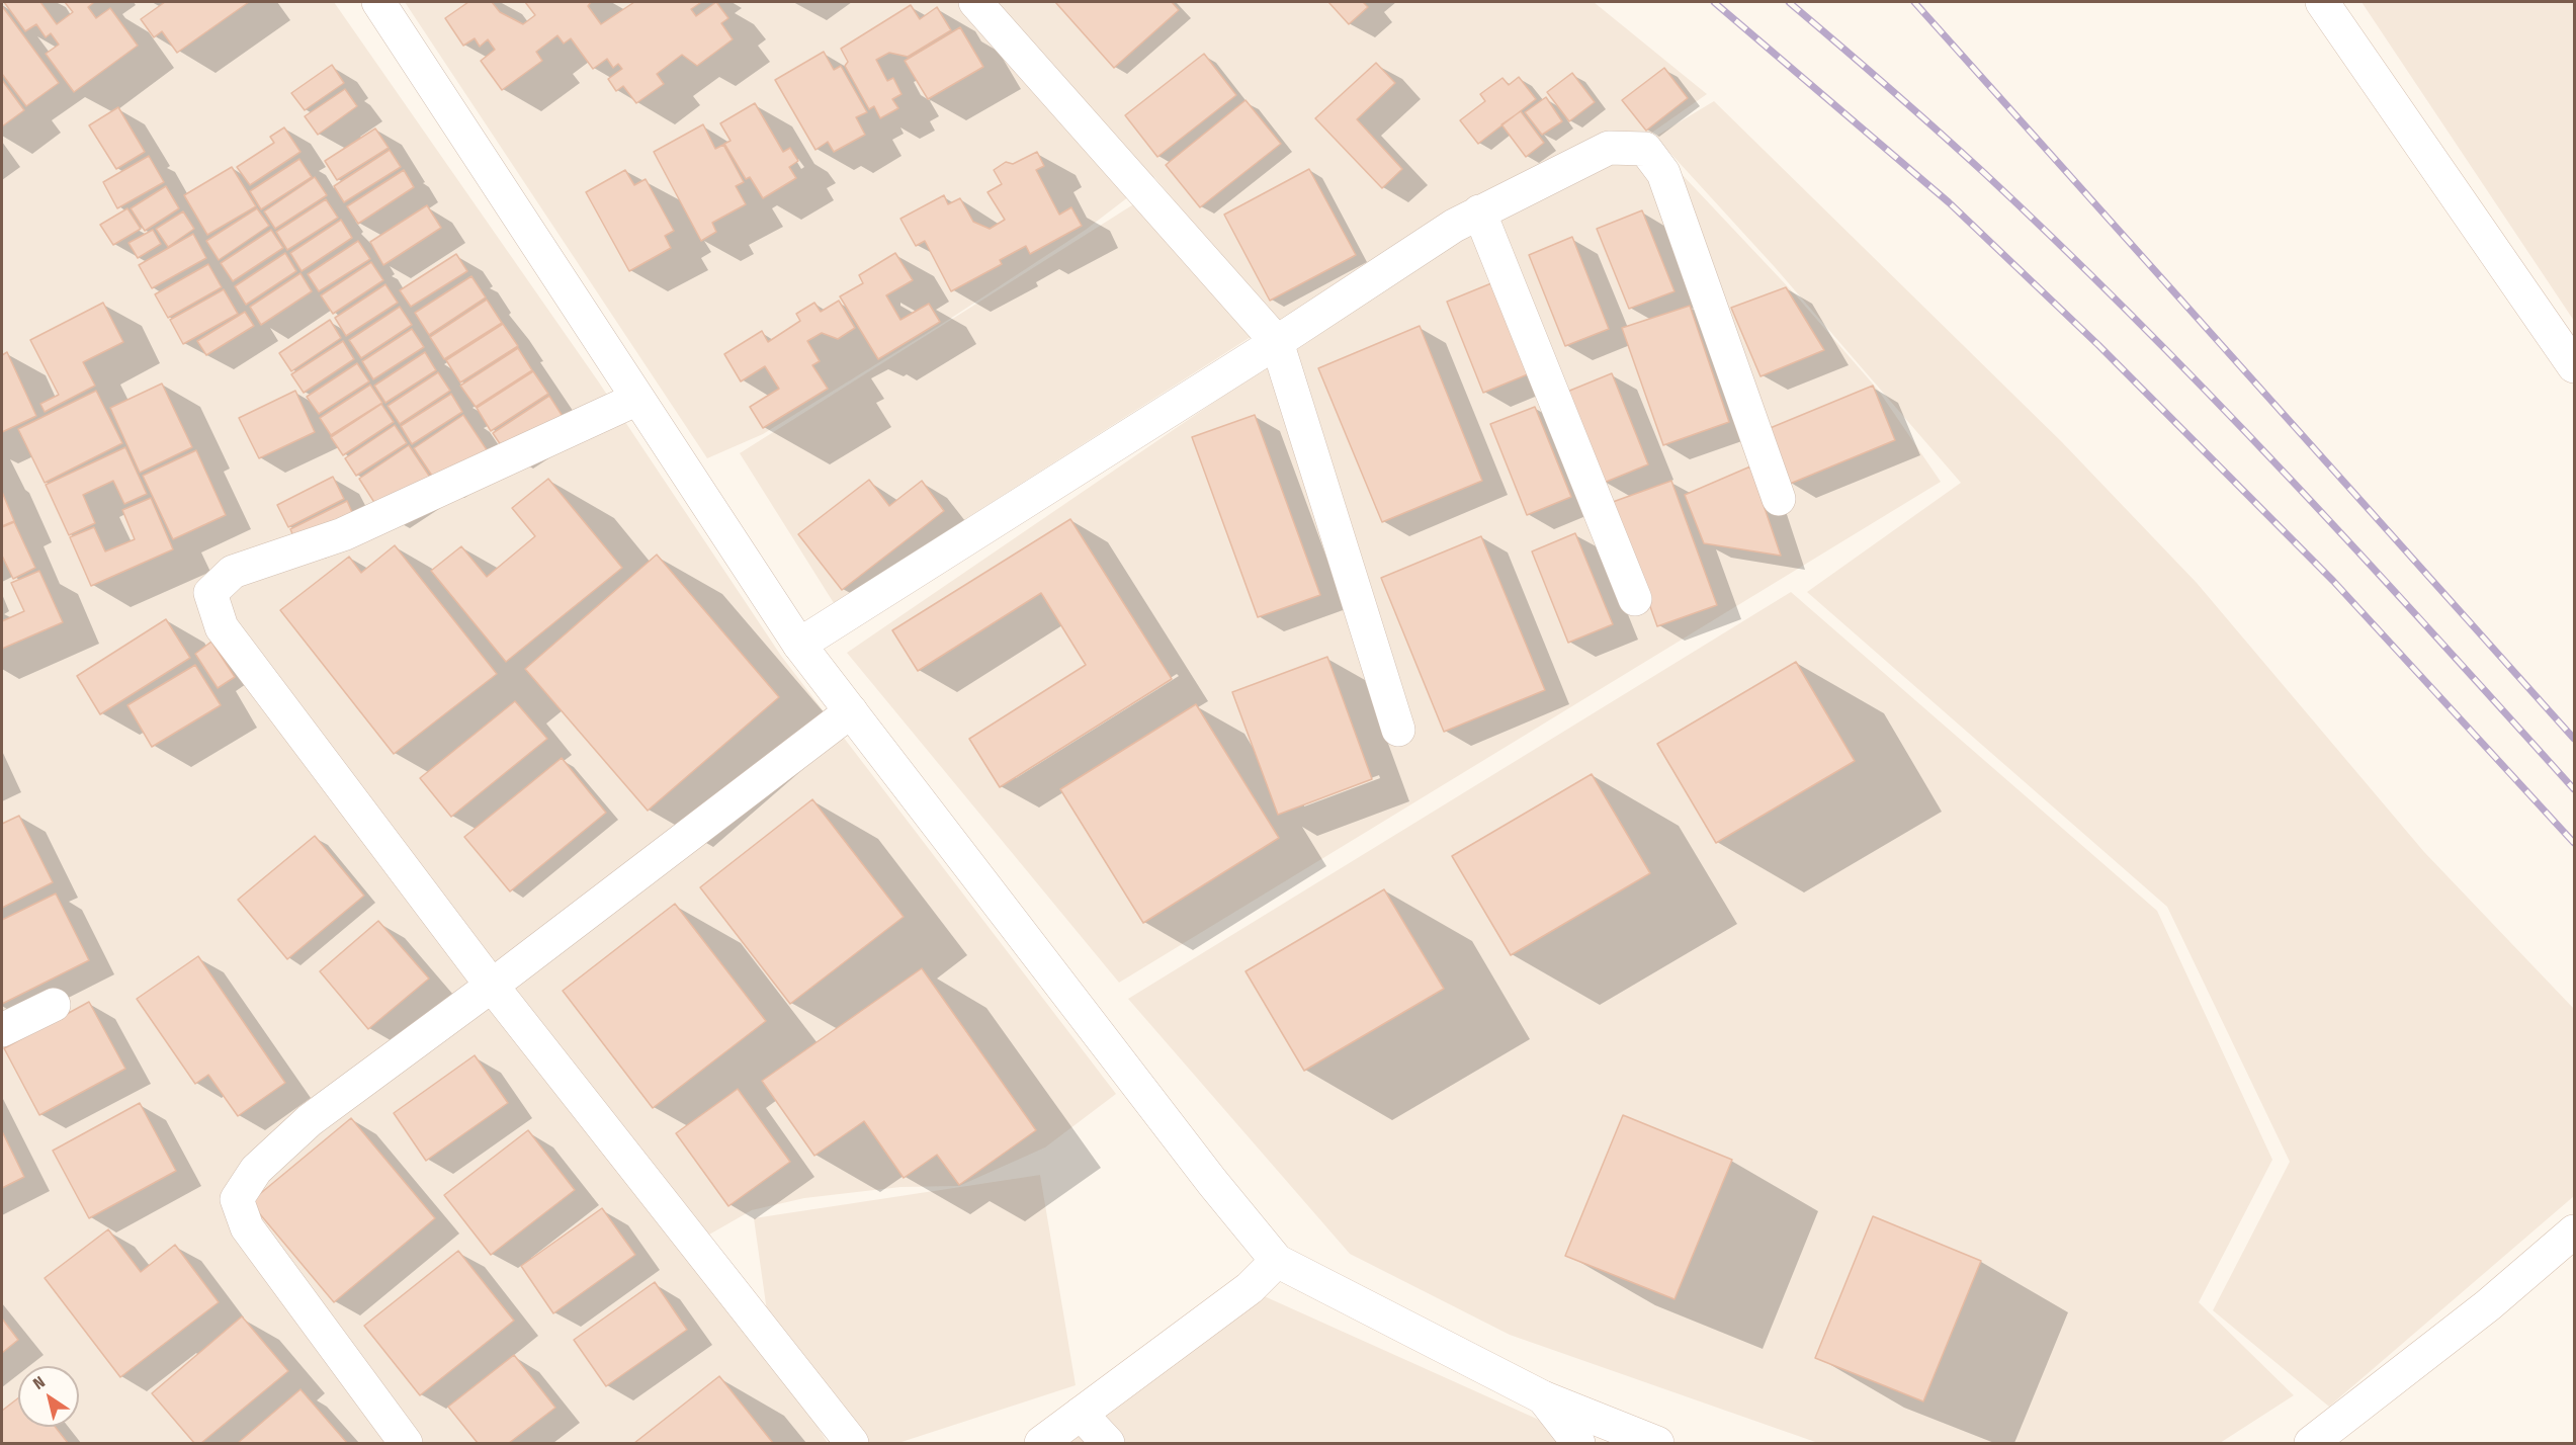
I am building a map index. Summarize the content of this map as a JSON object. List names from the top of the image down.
{
  "north": "top left"
}
